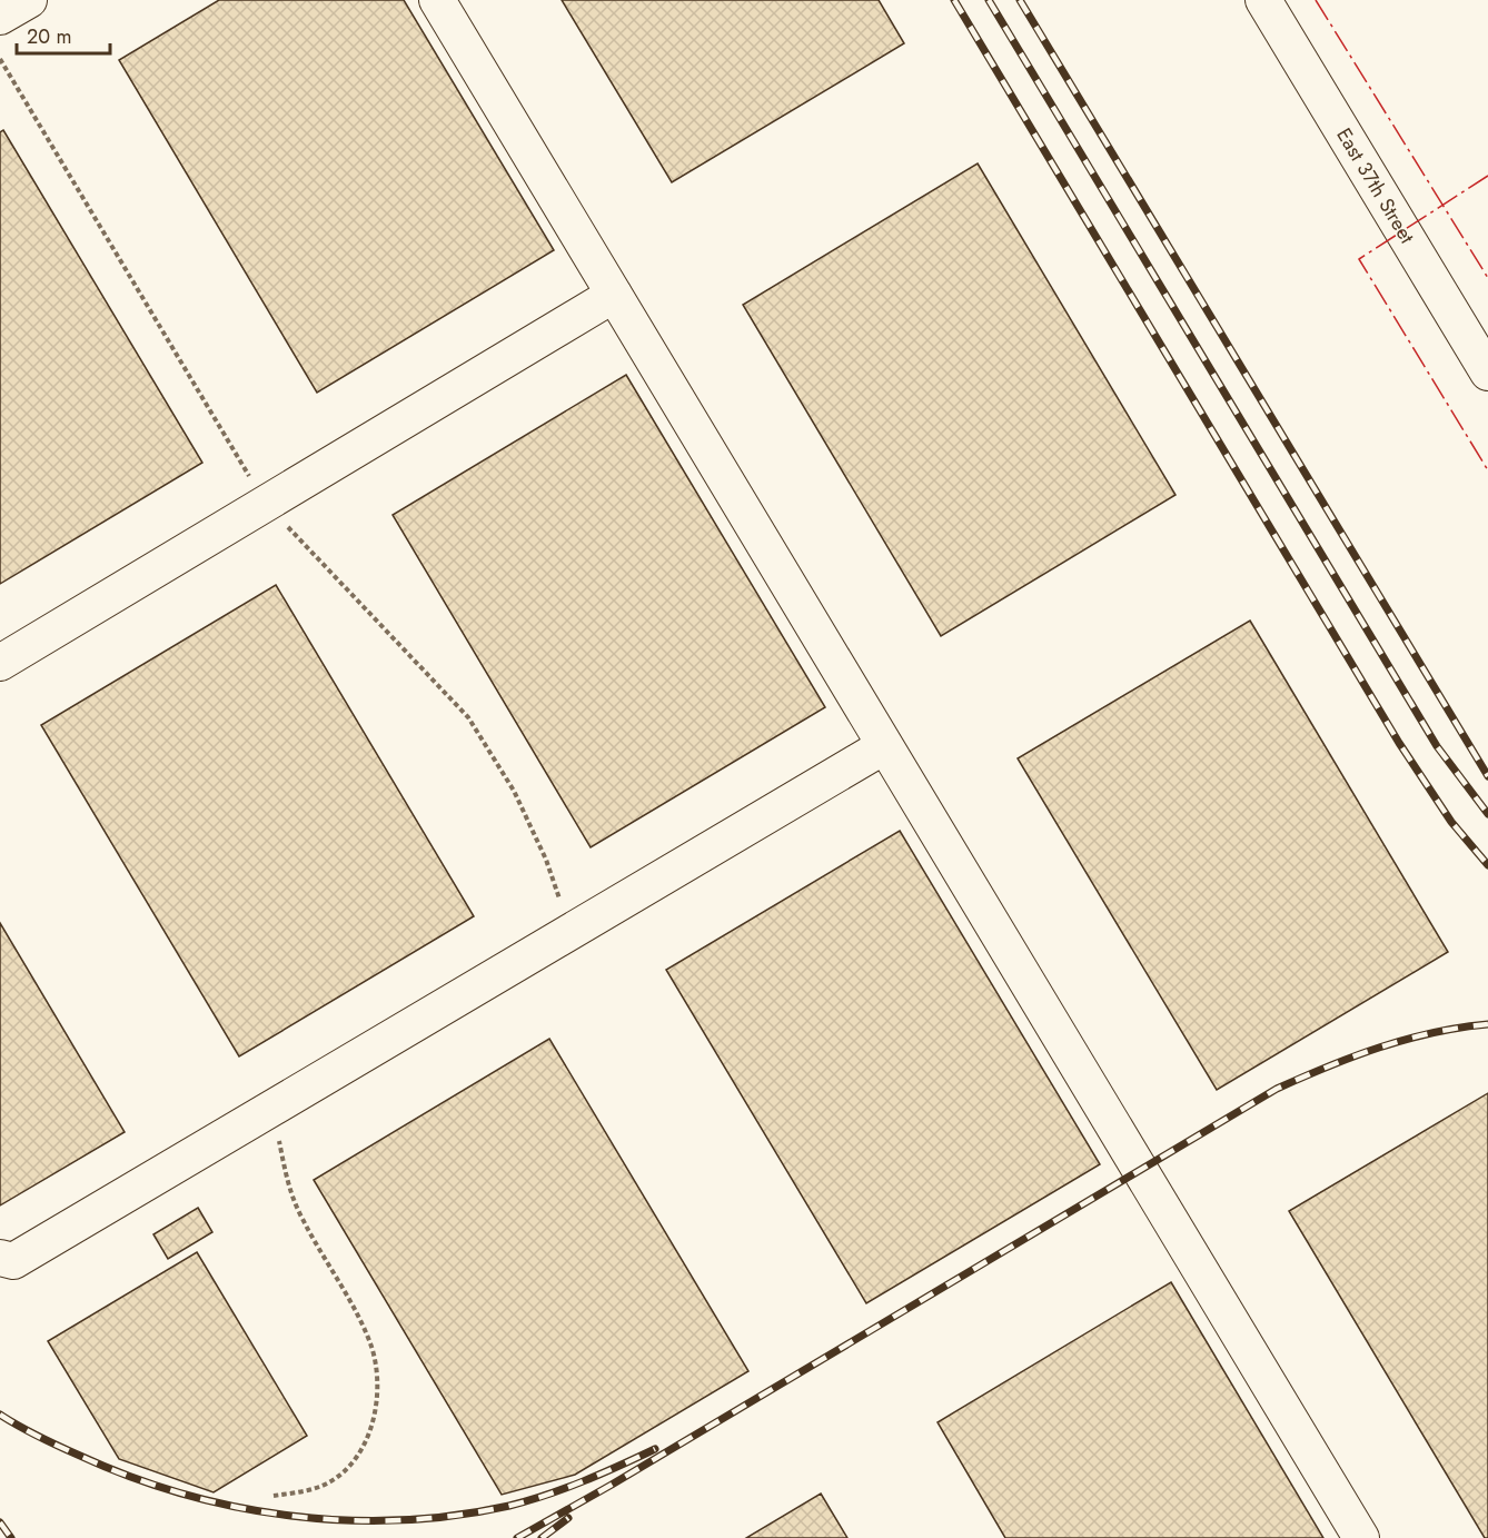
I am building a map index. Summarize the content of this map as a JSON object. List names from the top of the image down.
{
  "streets": {
    "street": ["East 37th Street"]
  },
  "scale_bar": "20 m"
}
